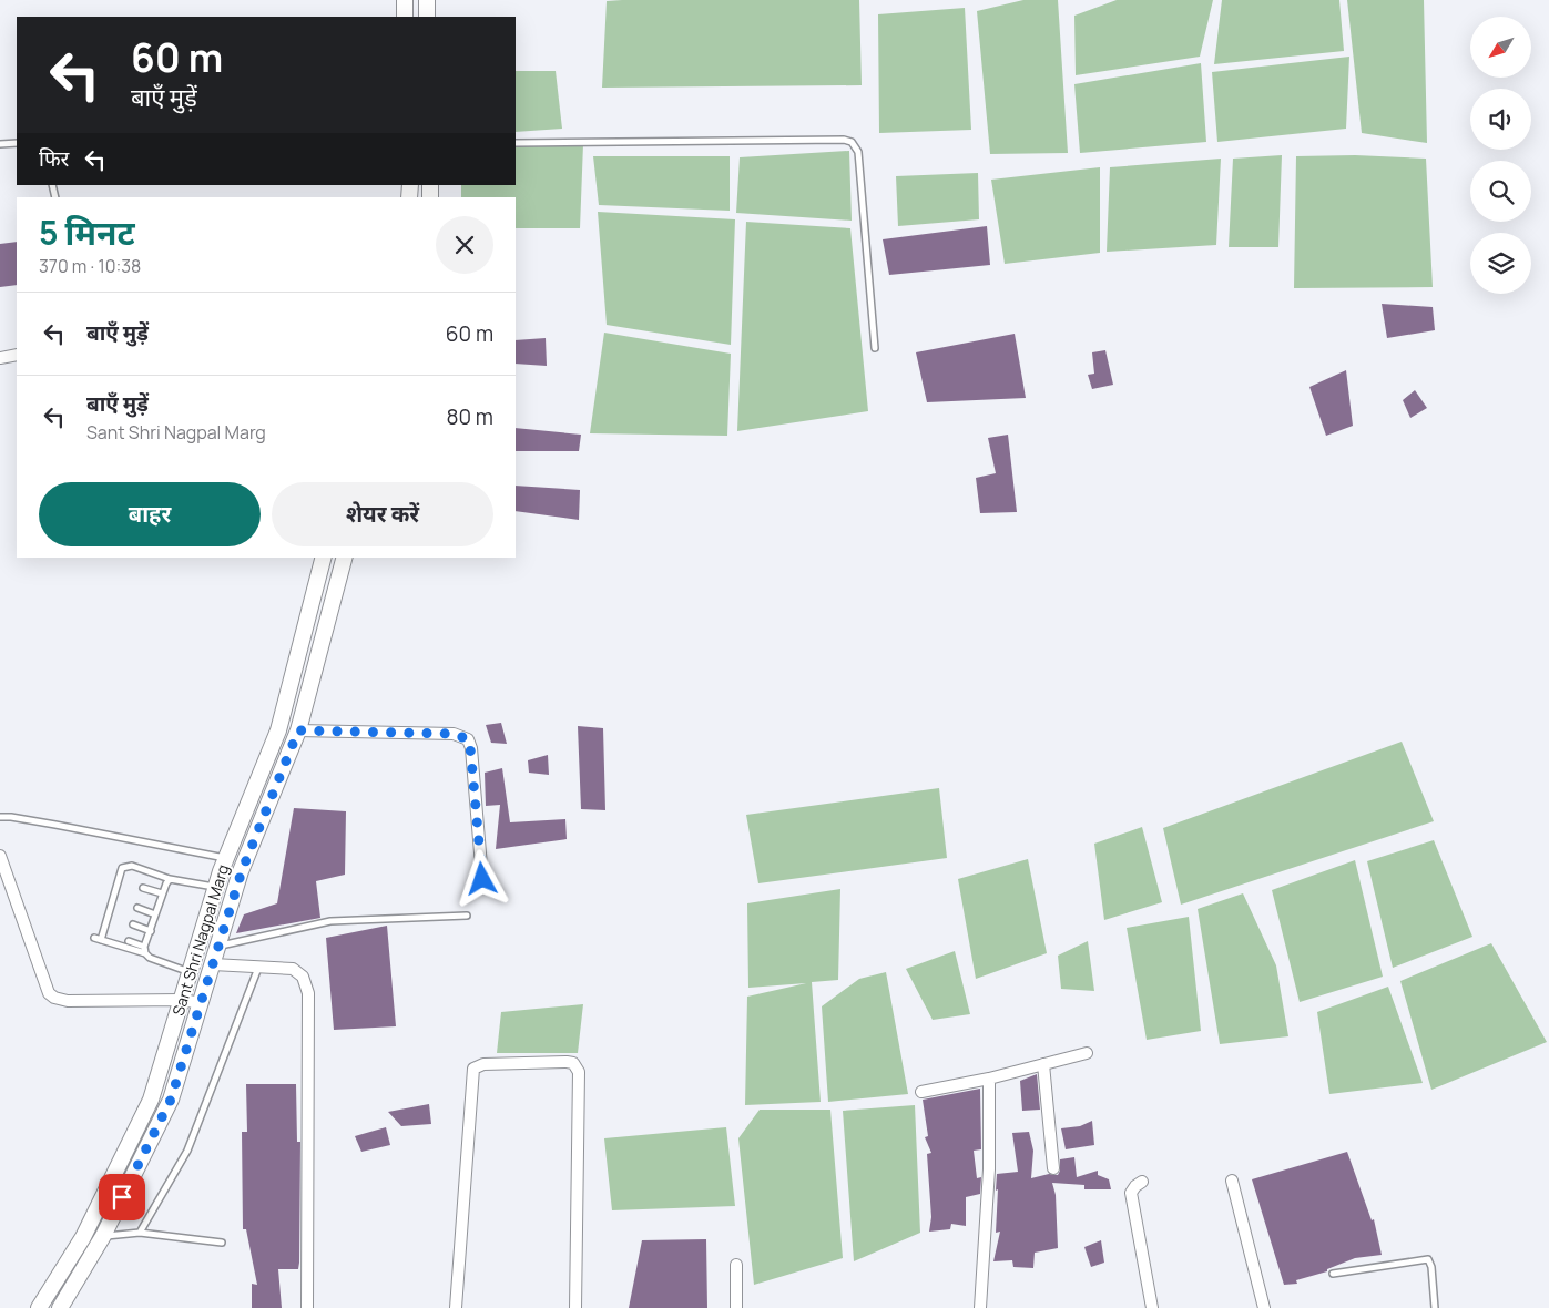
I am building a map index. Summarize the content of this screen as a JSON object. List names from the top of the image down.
{
  "streets": {
    "street": ["Sant Shri Nagpal Marg"]
  },
  "north": "bottom left",
  "page": {
    "turn": ["60 m", "बाएँ मुड़ें"],
    "then": "फिर",
    "heading": ["5 मिनट", "370 m · 10:38"],
    "list": [
      {
        "name": "बाएँ मुड़ें",
        "value": "60 m"
      },
      {
        "name": "बाएँ मुड़ें",
        "note": "Sant Shri Nagpal Marg",
        "value": "80 m"
      }
    ],
    "buttons": ["बाहर", "शेयर करें"]
  }
}
